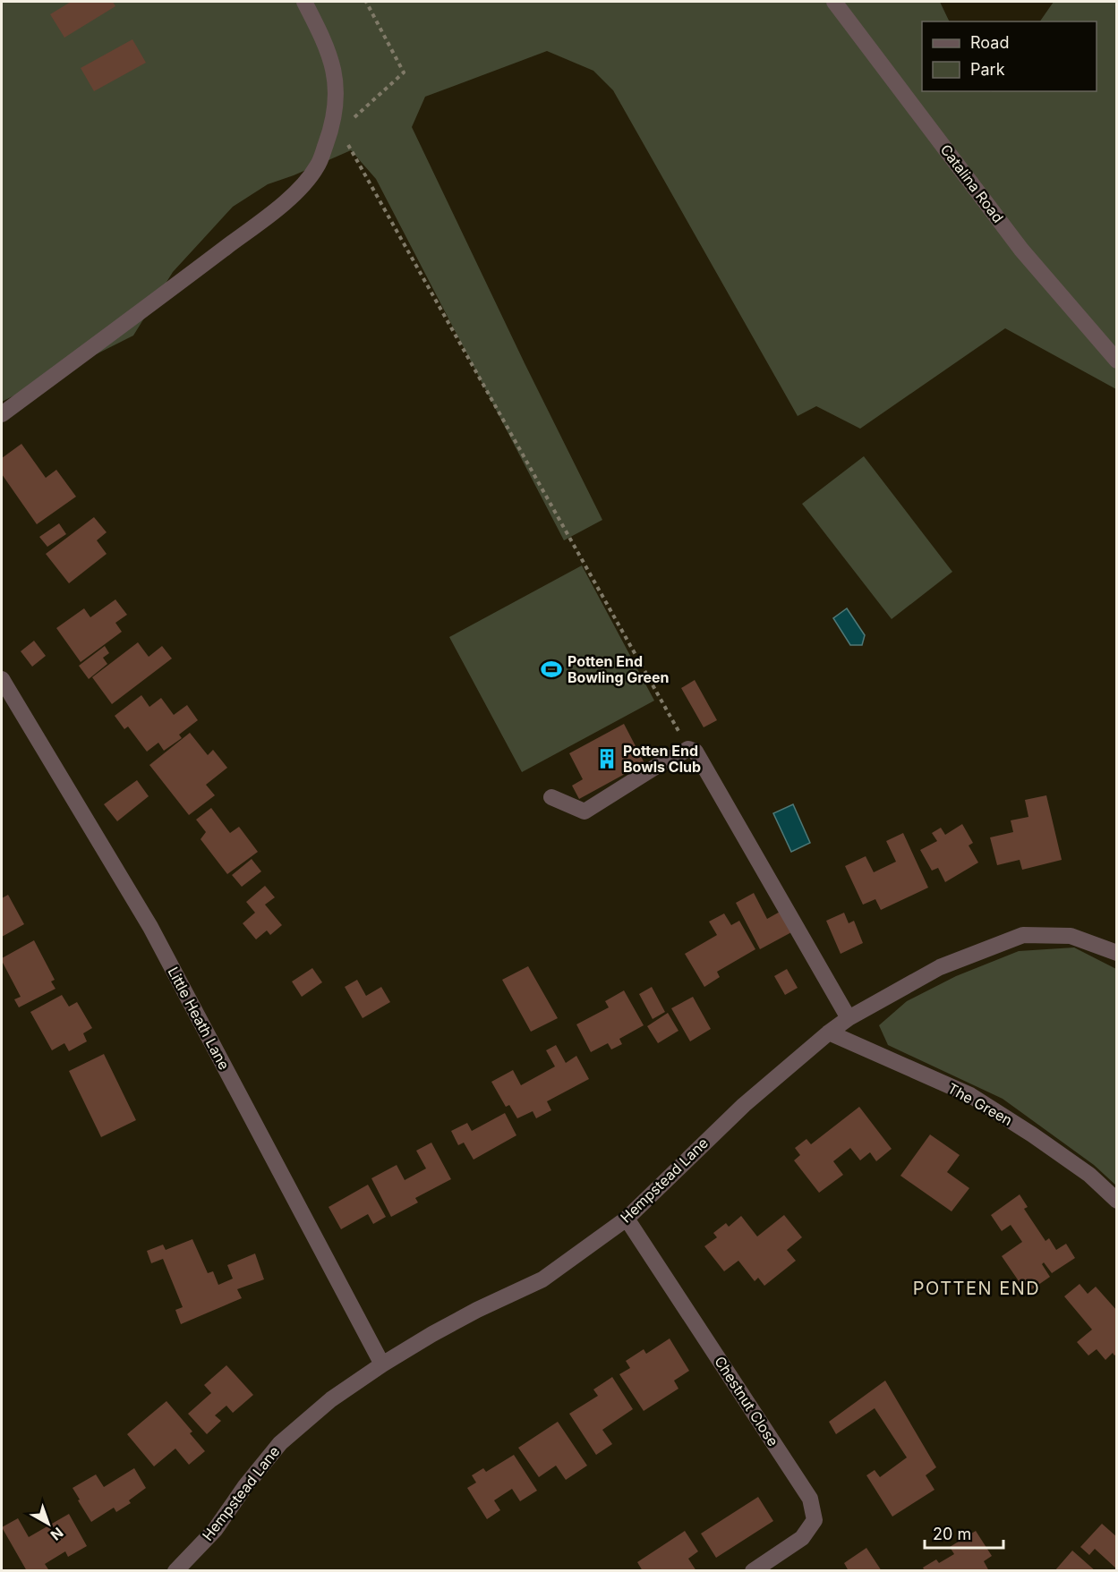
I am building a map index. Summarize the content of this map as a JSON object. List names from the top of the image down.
{
  "streets": {
    "street": [
      "Catalina Road",
      "Little Heath Lane",
      "The Green",
      "Hempstead Lane",
      "Chestnut Close"
    ]
  },
  "crossings": [
    ["Little Heath Lane", "Hempstead Lane"],
    ["The Green", "Hempstead Lane"],
    ["Hempstead Lane", "Chestnut Close"]
  ],
  "districts": ["POTTEN END"],
  "places": {
    "sports": ["Potten End Bowling Green"],
    "building": ["Potten End Bowls Club"]
  },
  "legend": ["Road", "Park"],
  "scale_bar": "20 m",
  "north": "bottom right"
}
